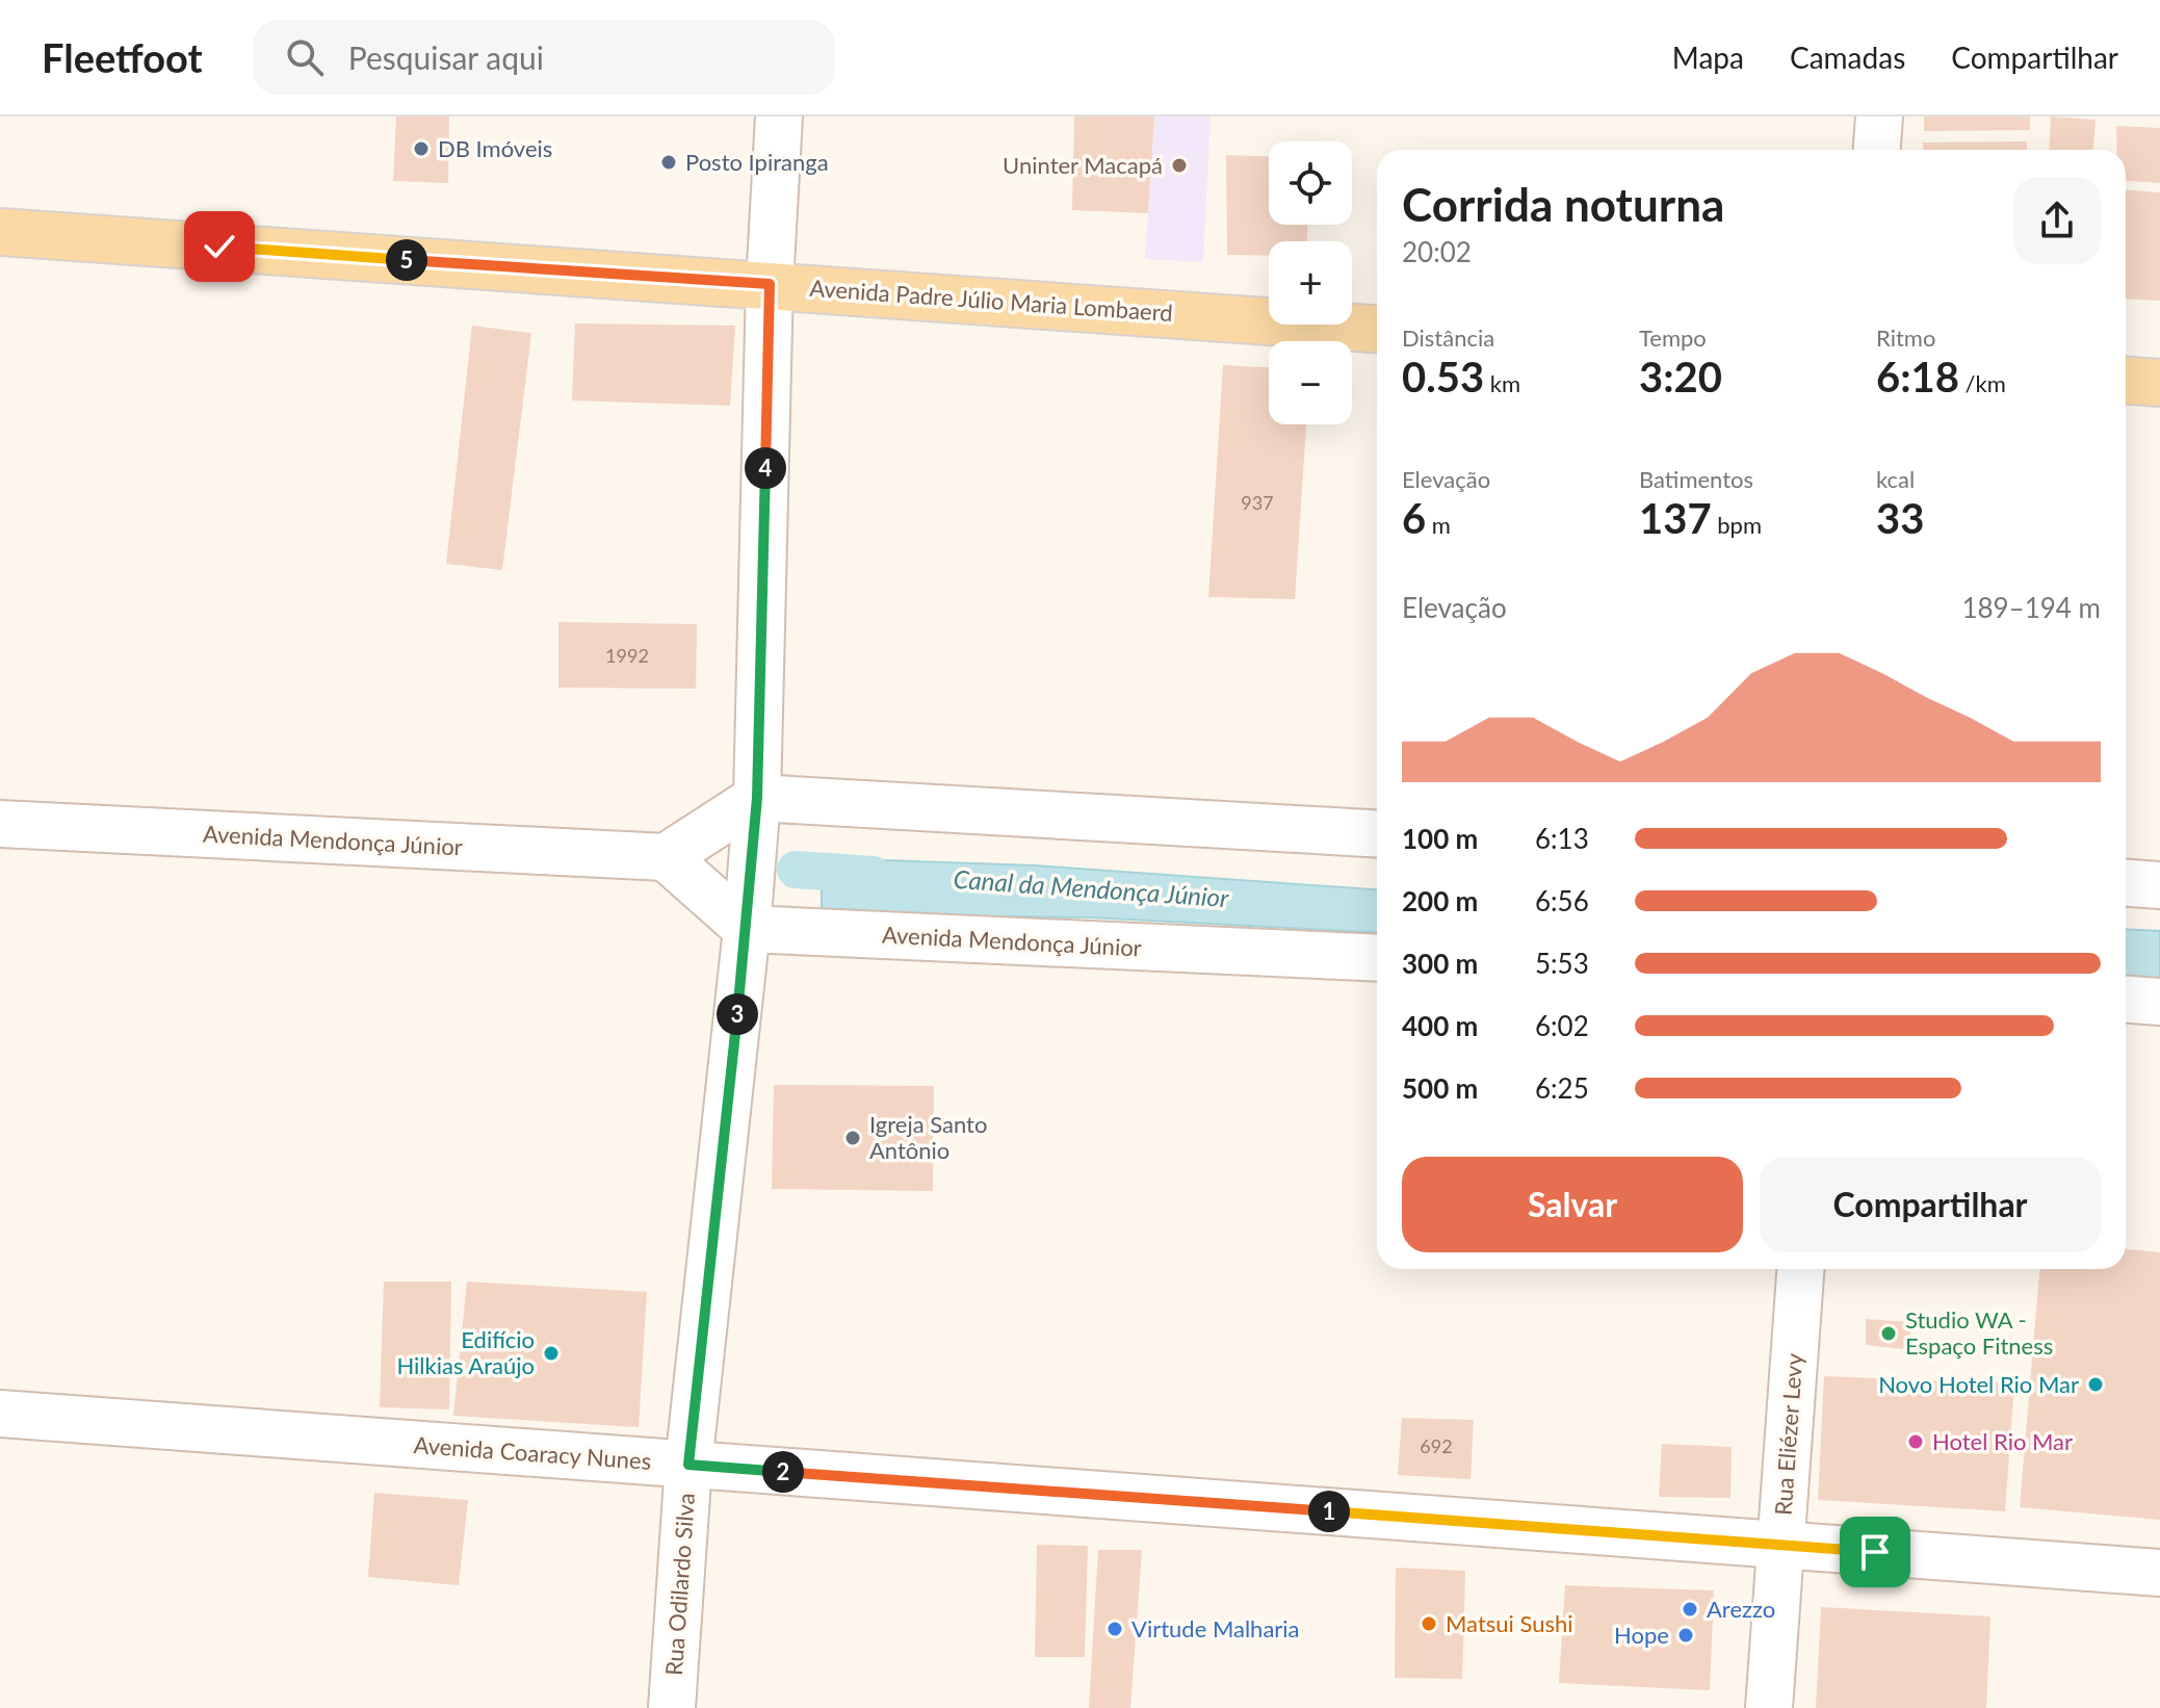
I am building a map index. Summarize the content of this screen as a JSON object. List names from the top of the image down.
{
  "streets": {
    "main road": ["Avenida Padre Júlio Maria Lombaerd"],
    "street": [
      "Avenida Mendonça Júnior",
      "Rua Eliézer Levy",
      "Avenida Coaracy Nunes",
      "Rua Odilardo Silva"
    ]
  },
  "crossings": [
    ["Avenida Padre Júlio Maria Lombaerd", "Rua Odilardo Silva"],
    ["Avenida Mendonça Júnior", "Rua Odilardo Silva"],
    ["Rua Eliézer Levy", "Avenida Coaracy Nunes"],
    ["Avenida Coaracy Nunes", "Rua Odilardo Silva"]
  ],
  "water": ["Canal da Mendonça Júnior"],
  "places": [
    "DB Imóveis",
    "Posto Ipiranga",
    "Uninter Macapá",
    "Igreja Santo Antônio",
    "Studio WA - Espaço Fitness",
    "Edifício Hilkias Araújo",
    "Novo Hotel Rio Mar",
    "Hotel Rio Mar",
    "Arezzo",
    "Matsui Sushi",
    "Virtude Malharia",
    "Hope"
  ],
  "house_numbers": ["937", "1992", "692"],
  "page": {
    "header": "Fleetfoot",
    "search": "Pesquisar aqui",
    "nav": ["Mapa", "Camadas", "Compartilhar"],
    "map_buttons": ["+", "−"],
    "heading": ["Corrida noturna", "20:02"],
    "pins": [
      "5",
      "4",
      "3",
      "2",
      "1"
    ],
    "stats": [
      ["Distância", "0.53 km"],
      ["Tempo", "3:20"],
      ["Ritmo", "6:18 /km"],
      ["Elevação", "6 m"],
      ["Batimentos", "137 bpm"],
      ["kcal", "33"]
    ],
    "chart": ["Elevação", "189–194 m"],
    "list": [
      {
        "name": "100 m",
        "note": "6:13"
      },
      {
        "name": "200 m",
        "note": "6:56"
      },
      {
        "name": "300 m",
        "note": "5:53"
      },
      {
        "name": "400 m",
        "note": "6:02"
      },
      {
        "name": "500 m",
        "note": "6:25"
      }
    ],
    "buttons": ["Salvar", "Compartilhar"]
  }
}
